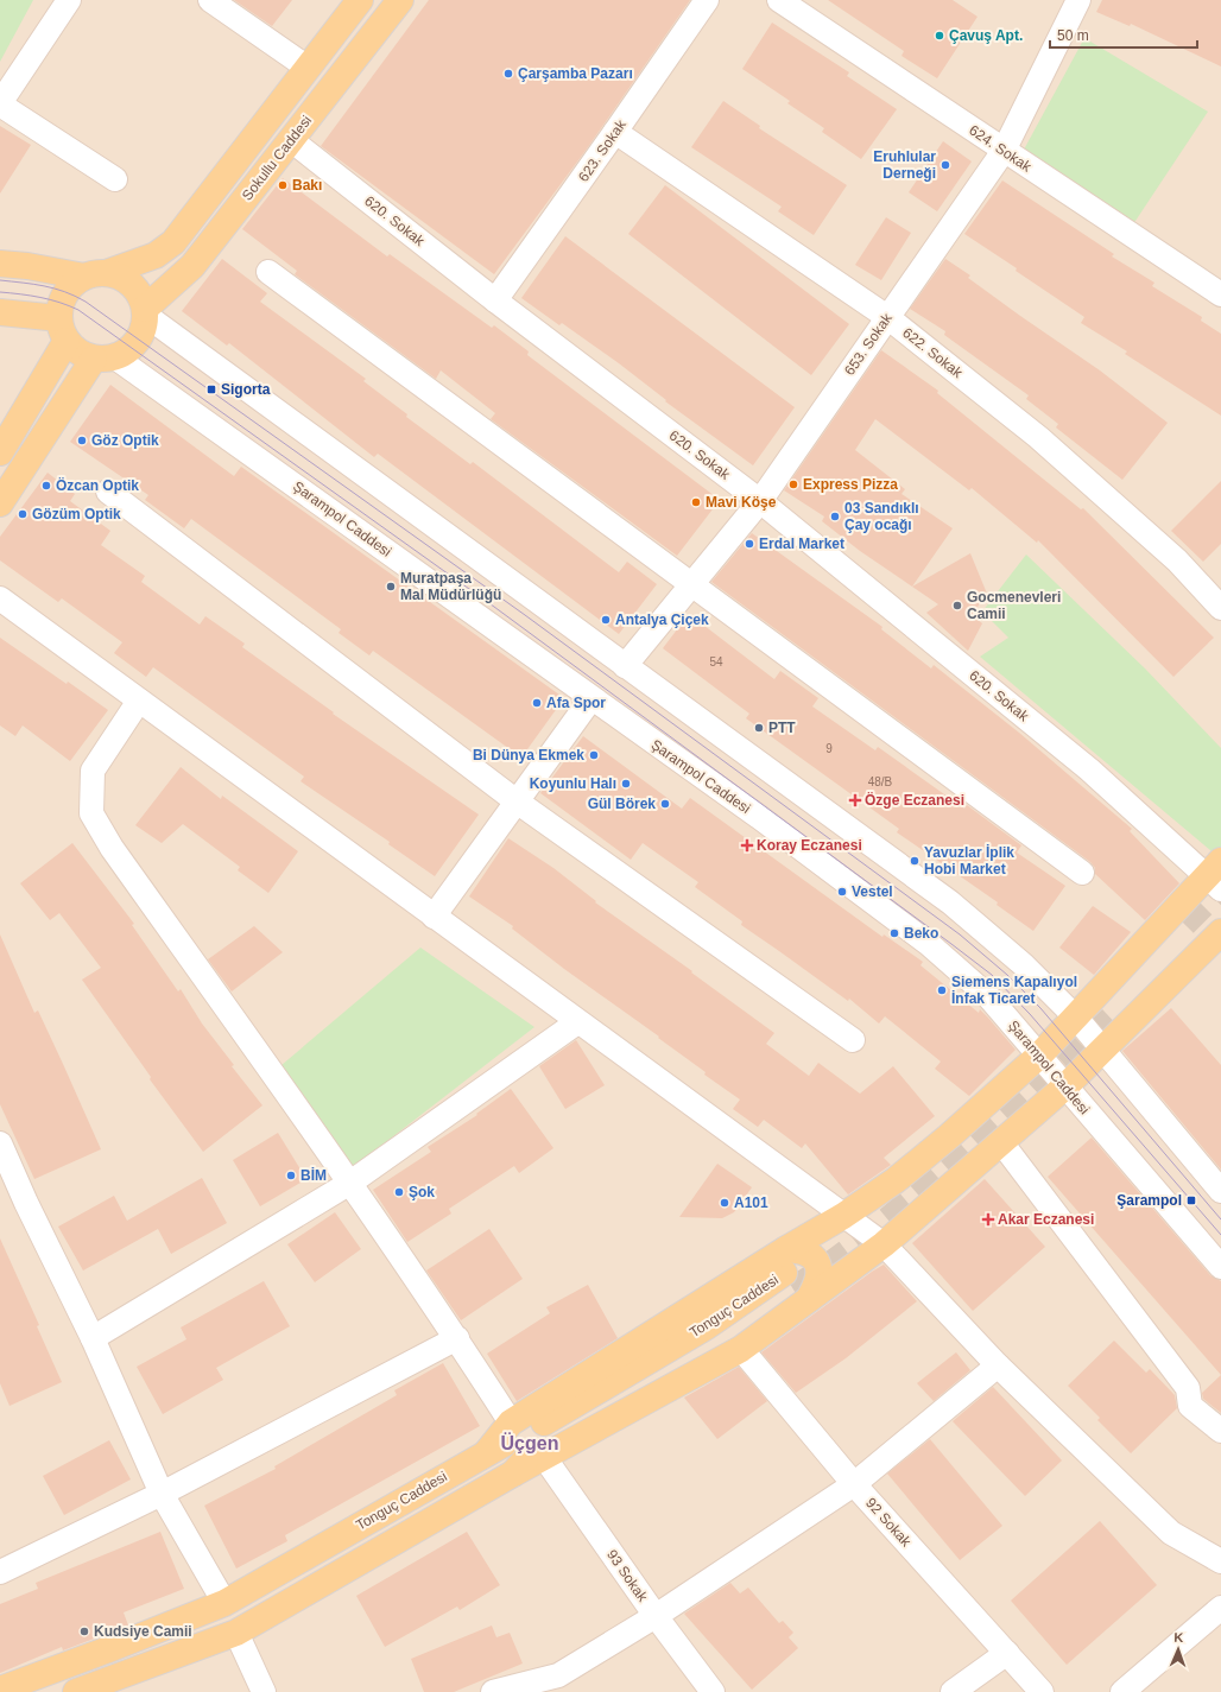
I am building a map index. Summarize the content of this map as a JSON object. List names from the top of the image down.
{
  "streets": {
    "main road": ["Sokullu Caddesi", "Tonguç Caddesi"],
    "street": [
      "624. Sokak",
      "623. Sokak",
      "620. Sokak",
      "653. Sokak",
      "622. Sokak",
      "Şarampol Caddesi",
      "92 Sokak",
      "93 Sokak"
    ]
  },
  "crossings": [
    ["624. Sokak", "653. Sokak"],
    ["623. Sokak", "620. Sokak"],
    ["623. Sokak", "622. Sokak"],
    ["Sokullu Caddesi", "620. Sokak"],
    ["Sokullu Caddesi", "Şarampol Caddesi"],
    ["620. Sokak", "653. Sokak"],
    ["653. Sokak", "622. Sokak"]
  ],
  "districts": ["Üçgen"],
  "places": {
    "other": [
      "Çavuş Apt.",
      "Çarşamba Pazarı",
      "Eruhlular Derneği",
      "Bakı",
      "Göz Optik",
      "Express Pizza",
      "Özcan Optik",
      "Mavi Köşe",
      "Gözüm Optik",
      "03 Sandıklı Çay ocağı",
      "Erdal Market",
      "Muratpaşa Mal Müdürlüğü",
      "Gocmenevleri Camii",
      "Antalya Çiçek",
      "Afa Spor",
      "PTT",
      "Bi Dünya Ekmek",
      "Koyunlu Halı",
      "Gül Börek",
      "Yavuzlar İplik Hobi Market",
      "Vestel",
      "Beko",
      "Siemens Kapalıyol İnfak Ticaret",
      "BİM",
      "Şok",
      "A101",
      "Kudsiye Camii"
    ],
    "transit": ["Sigorta", "Şarampol"],
    "health": ["Özge Eczanesi", "Koray Eczanesi", "Akar Eczanesi"]
  },
  "house_numbers": ["54", "9", "48/B"],
  "scale_bar": "50 m",
  "north": "top"
}
